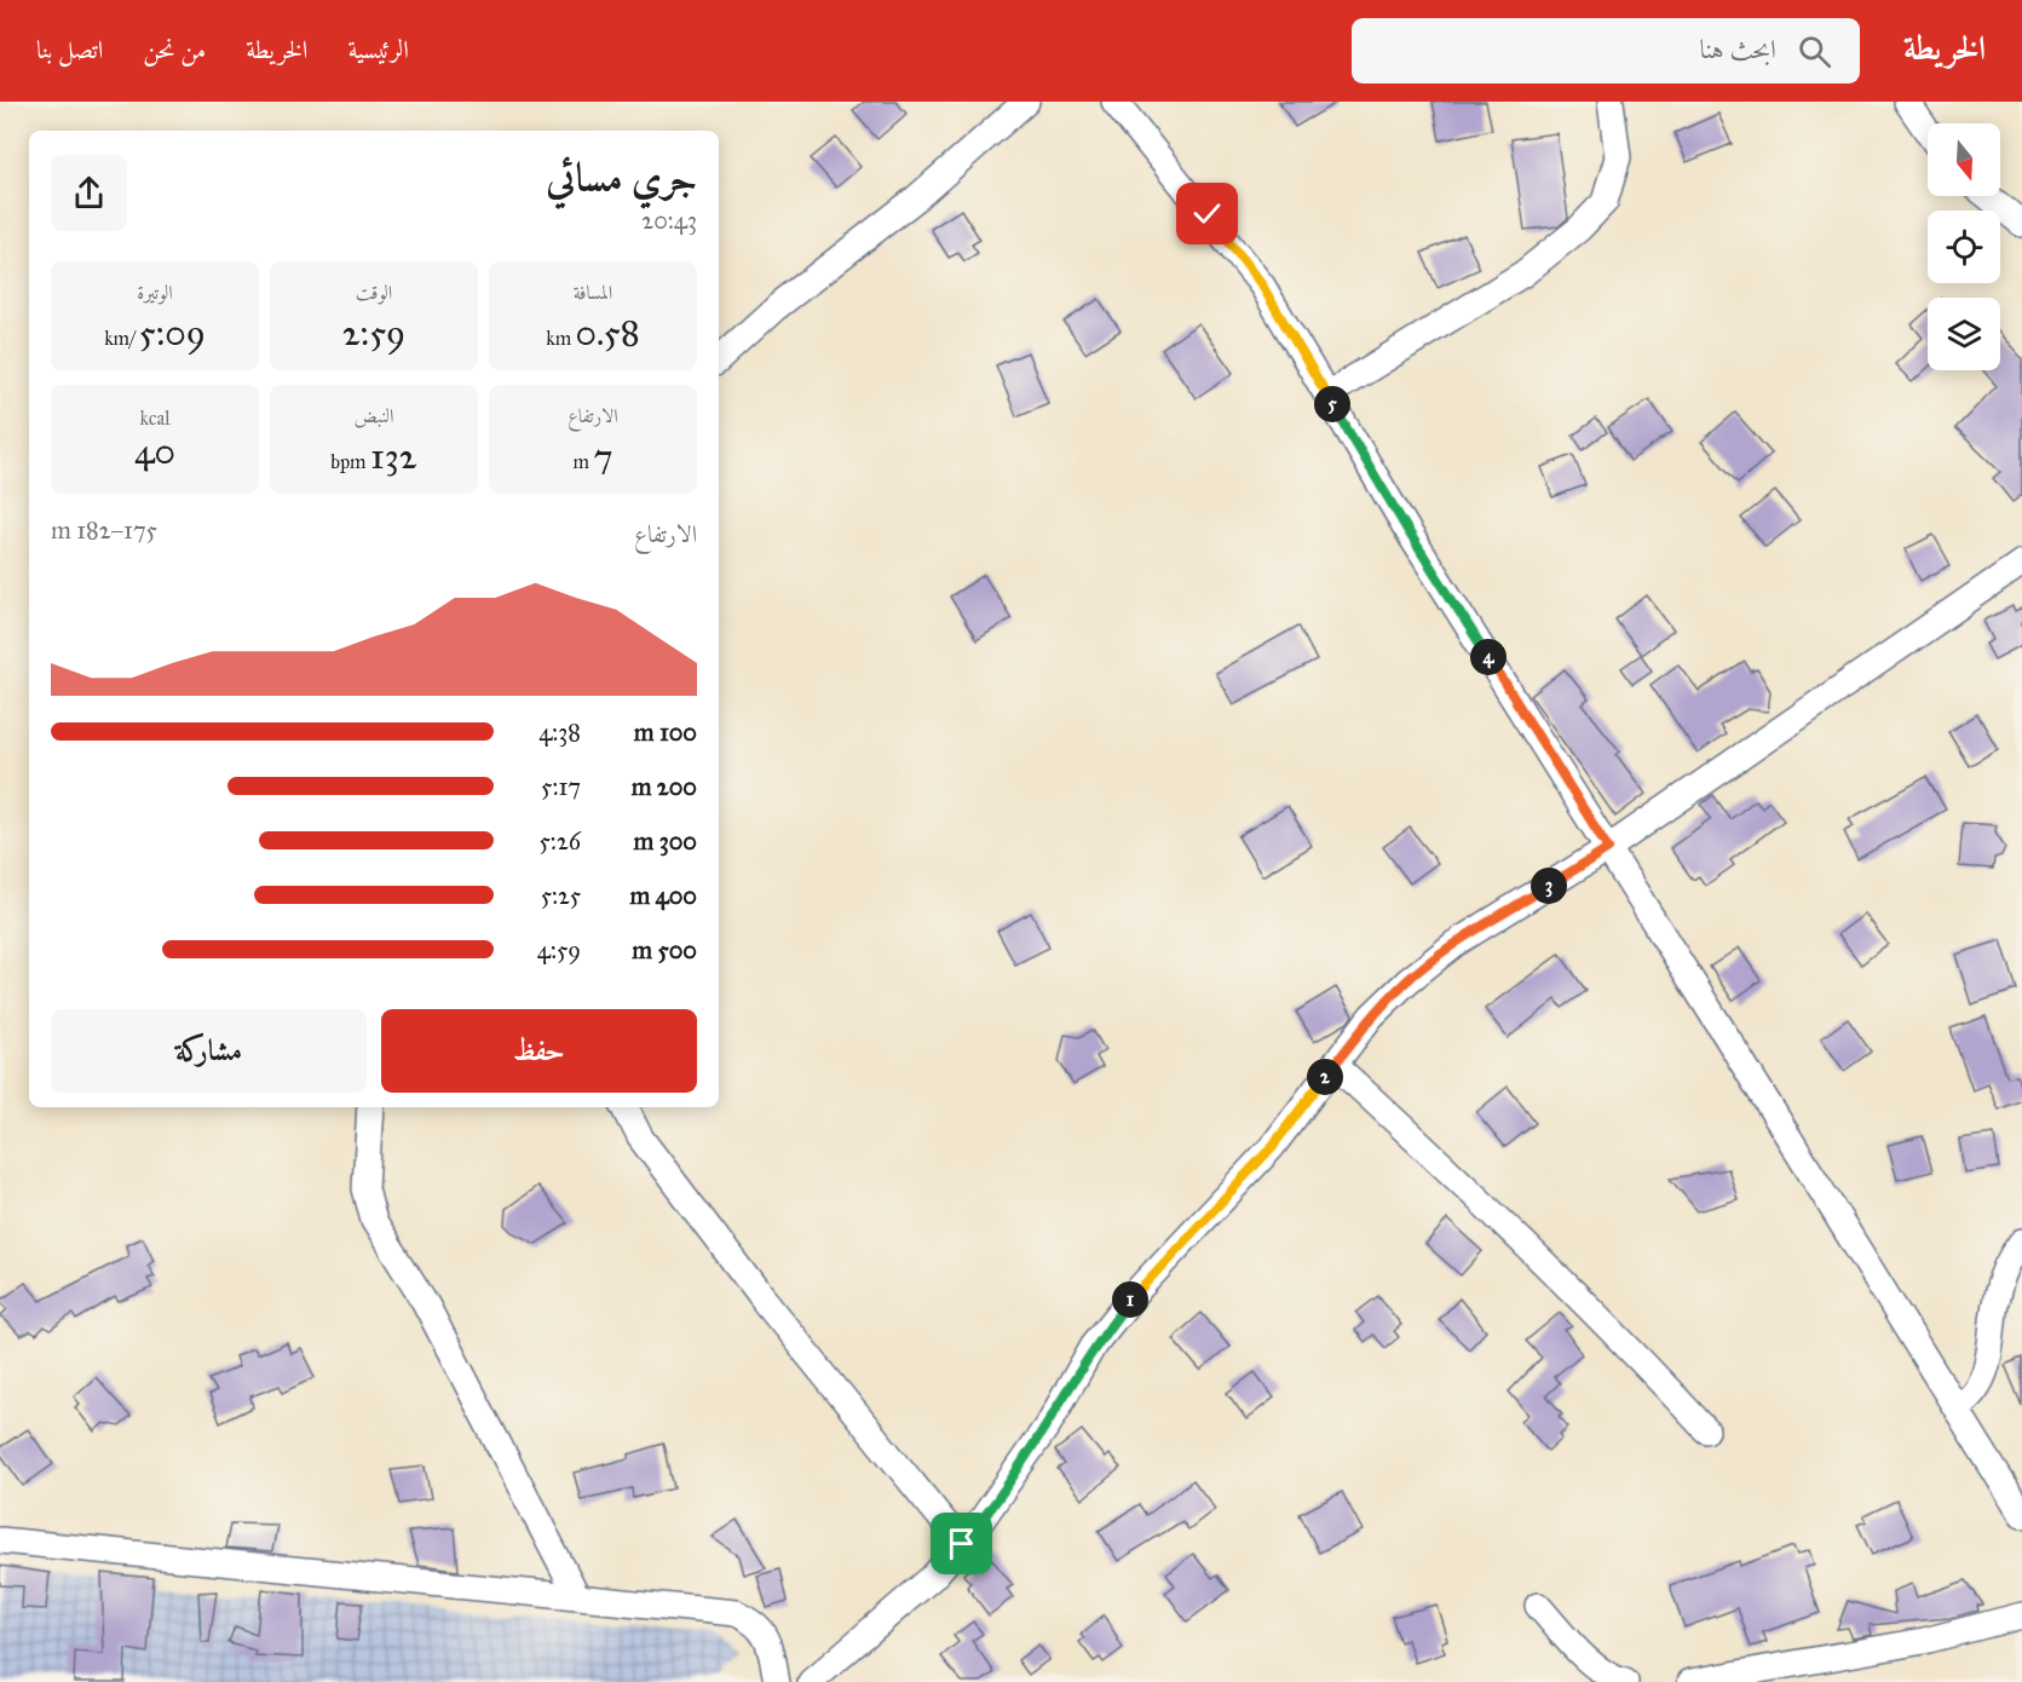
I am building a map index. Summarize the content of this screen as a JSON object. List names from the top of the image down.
{
  "north": "bottom",
  "page": {
    "header": "الخريطة",
    "search": "ابحث هنا",
    "nav": [
      "الرئيسية",
      "الخريطة",
      "من نحن",
      "اتصل بنا"
    ],
    "heading": ["جري مسائي", "20:43"],
    "stats": [
      ["المسافة", "0.58 km"],
      ["الوقت", "2:59"],
      ["الوتيرة", "5:09 /km"],
      ["الارتفاع", "7 m"],
      ["النبض", "132 bpm"],
      ["kcal", "40"]
    ],
    "pins": [
      "5",
      "4",
      "3",
      "2",
      "1"
    ],
    "chart": ["الارتفاع", "175–182 m"],
    "list": [
      {
        "name": "100 m",
        "note": "4:38"
      },
      {
        "name": "200 m",
        "note": "5:17"
      },
      {
        "name": "300 m",
        "note": "5:26"
      },
      {
        "name": "400 m",
        "note": "5:25"
      },
      {
        "name": "500 m",
        "note": "4:59"
      }
    ],
    "buttons": ["حفظ", "مشاركة"]
  }
}
